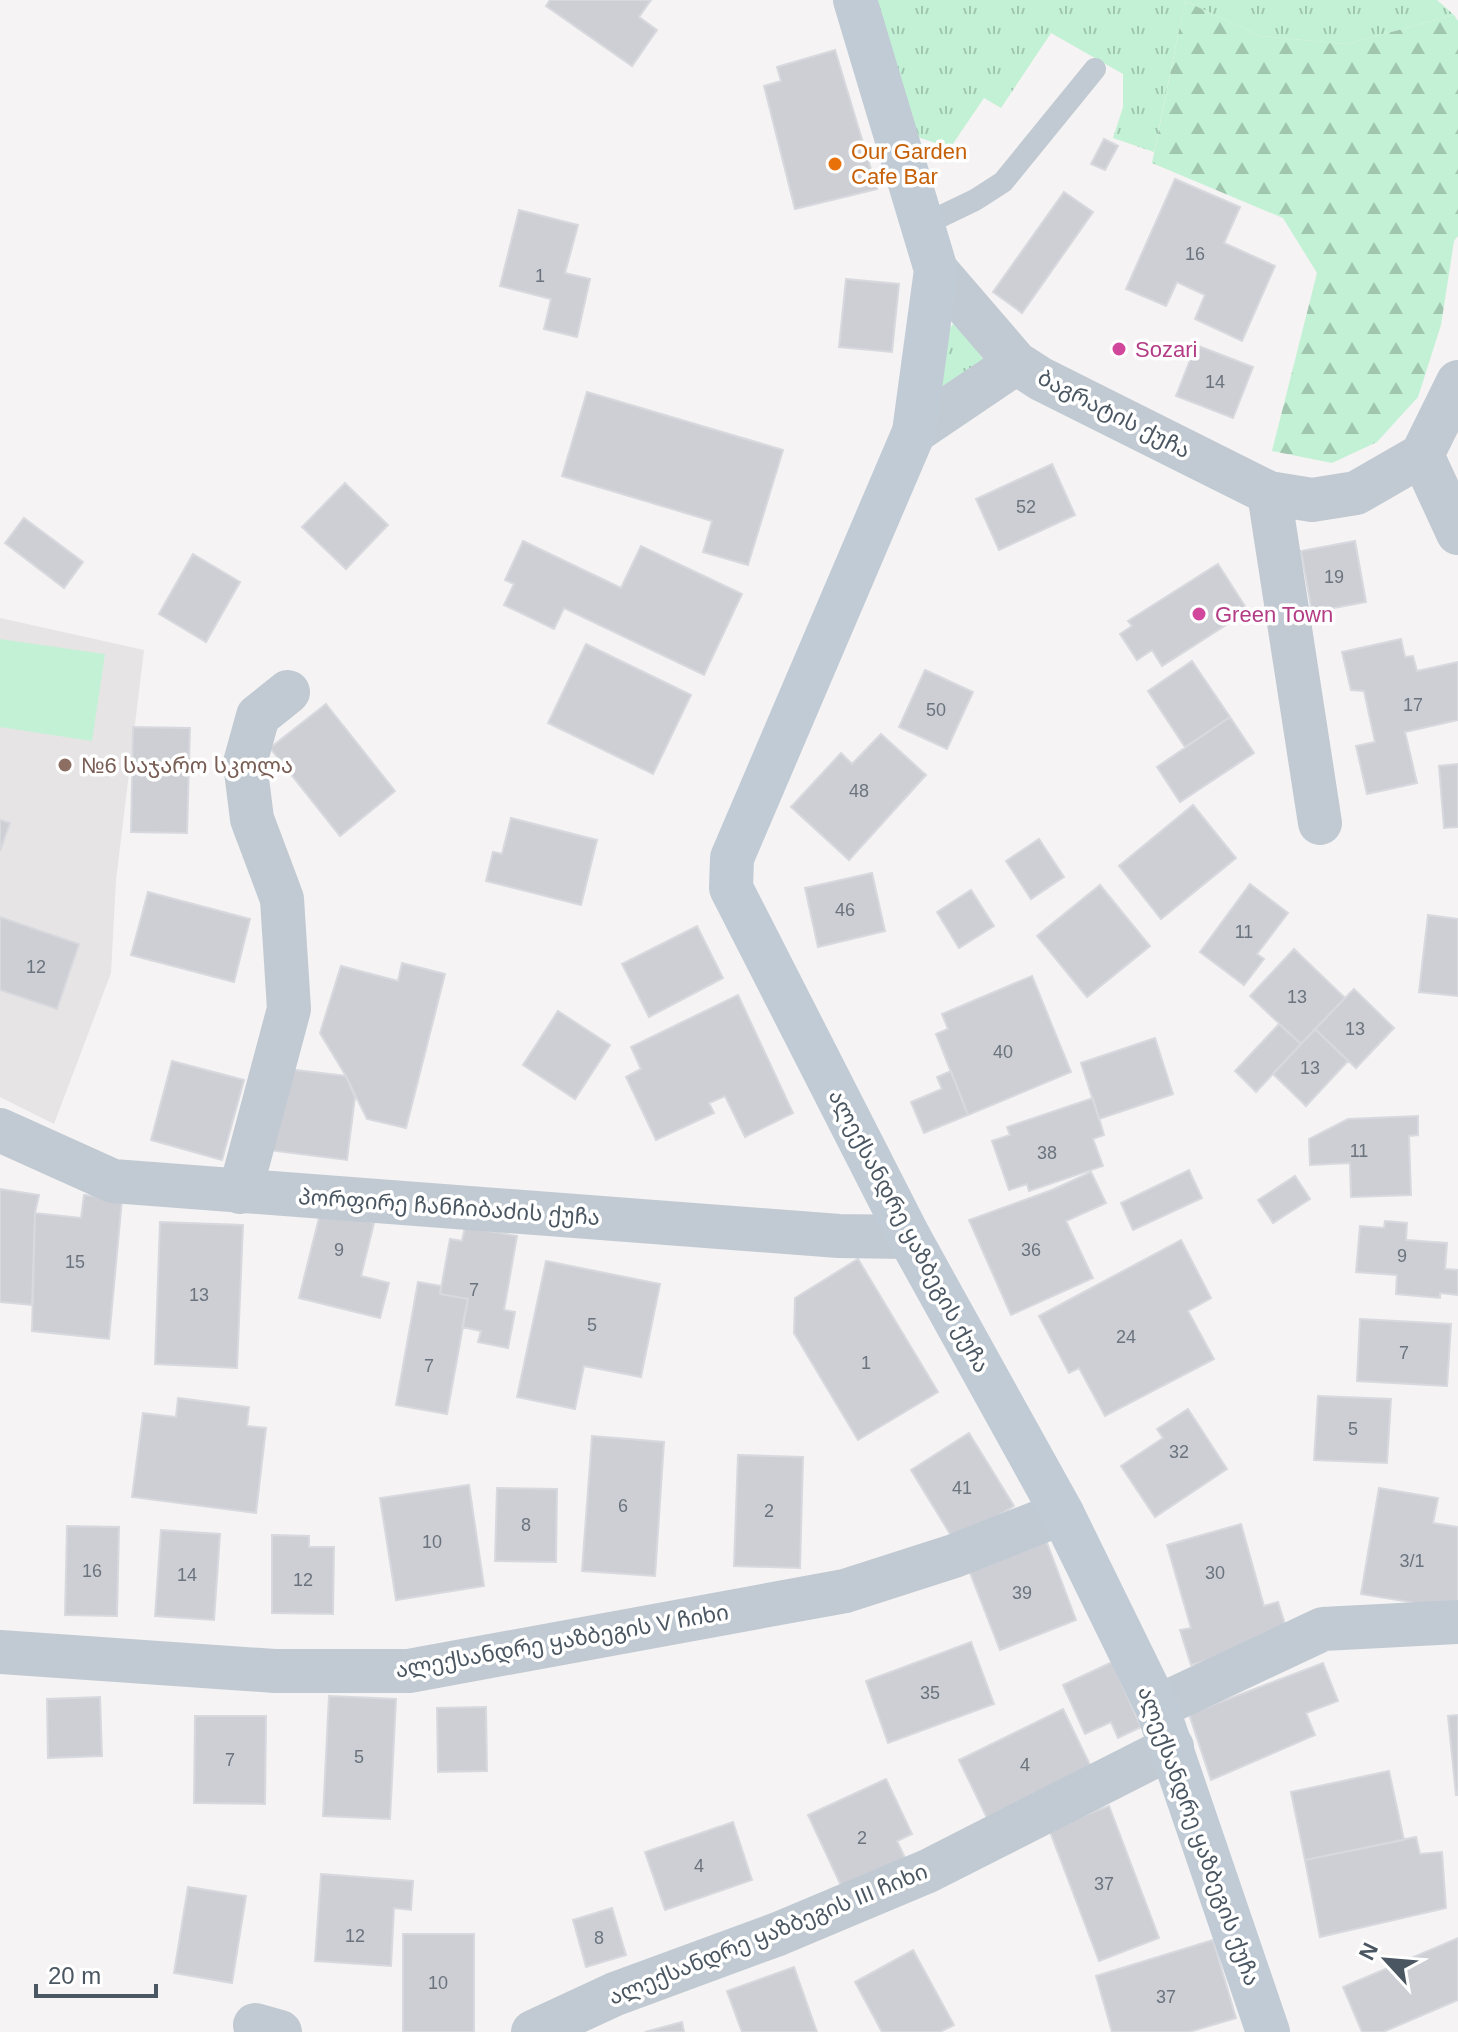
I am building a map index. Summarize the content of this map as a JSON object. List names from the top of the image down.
{
  "streets": {
    "street": [
      "ბაგრატის ქუჩა",
      "პორფირე ჩანჩიბაძის ქუჩა",
      "ალექსანდრე ყაზბეგის ქუჩა",
      "ალექსანდრე ყაზბეგის V ჩიხი",
      "ალექსანდრე ყაზბეგის III ჩიხი"
    ]
  },
  "crossings": [
    ["ბაგრატის ქუჩა", "ალექსანდრე ყაზბეგის ქუჩა"],
    ["პორფირე ჩანჩიბაძის ქუჩა", "ალექსანდრე ყაზბეგის ქუჩა"],
    ["ალექსანდრე ყაზბეგის ქუჩა", "ალექსანდრე ყაზბეგის V ჩიხი"],
    ["ალექსანდრე ყაზბეგის ქუჩა", "ალექსანდრე ყაზბეგის III ჩიხი"]
  ],
  "places": [
    "Our Garden Cafe Bar",
    "Sozari",
    "Green Town",
    "№6 საჯარო სკოლა"
  ],
  "house_numbers": [
    "16",
    "1",
    "14",
    "52",
    "19",
    "17",
    "50",
    "48",
    "46",
    "11",
    "12",
    "13",
    "13",
    "40",
    "13",
    "11",
    "38",
    "9",
    "36",
    "9",
    "15",
    "7",
    "13",
    "5",
    "24",
    "7",
    "1",
    "7",
    "5",
    "32",
    "41",
    "6",
    "2",
    "8",
    "10",
    "3/1",
    "16",
    "30",
    "14",
    "12",
    "39",
    "35",
    "5",
    "7",
    "4",
    "2",
    "4",
    "37",
    "12",
    "8",
    "10",
    "37"
  ],
  "scale_bar": "20 m",
  "north": "top left"
}
